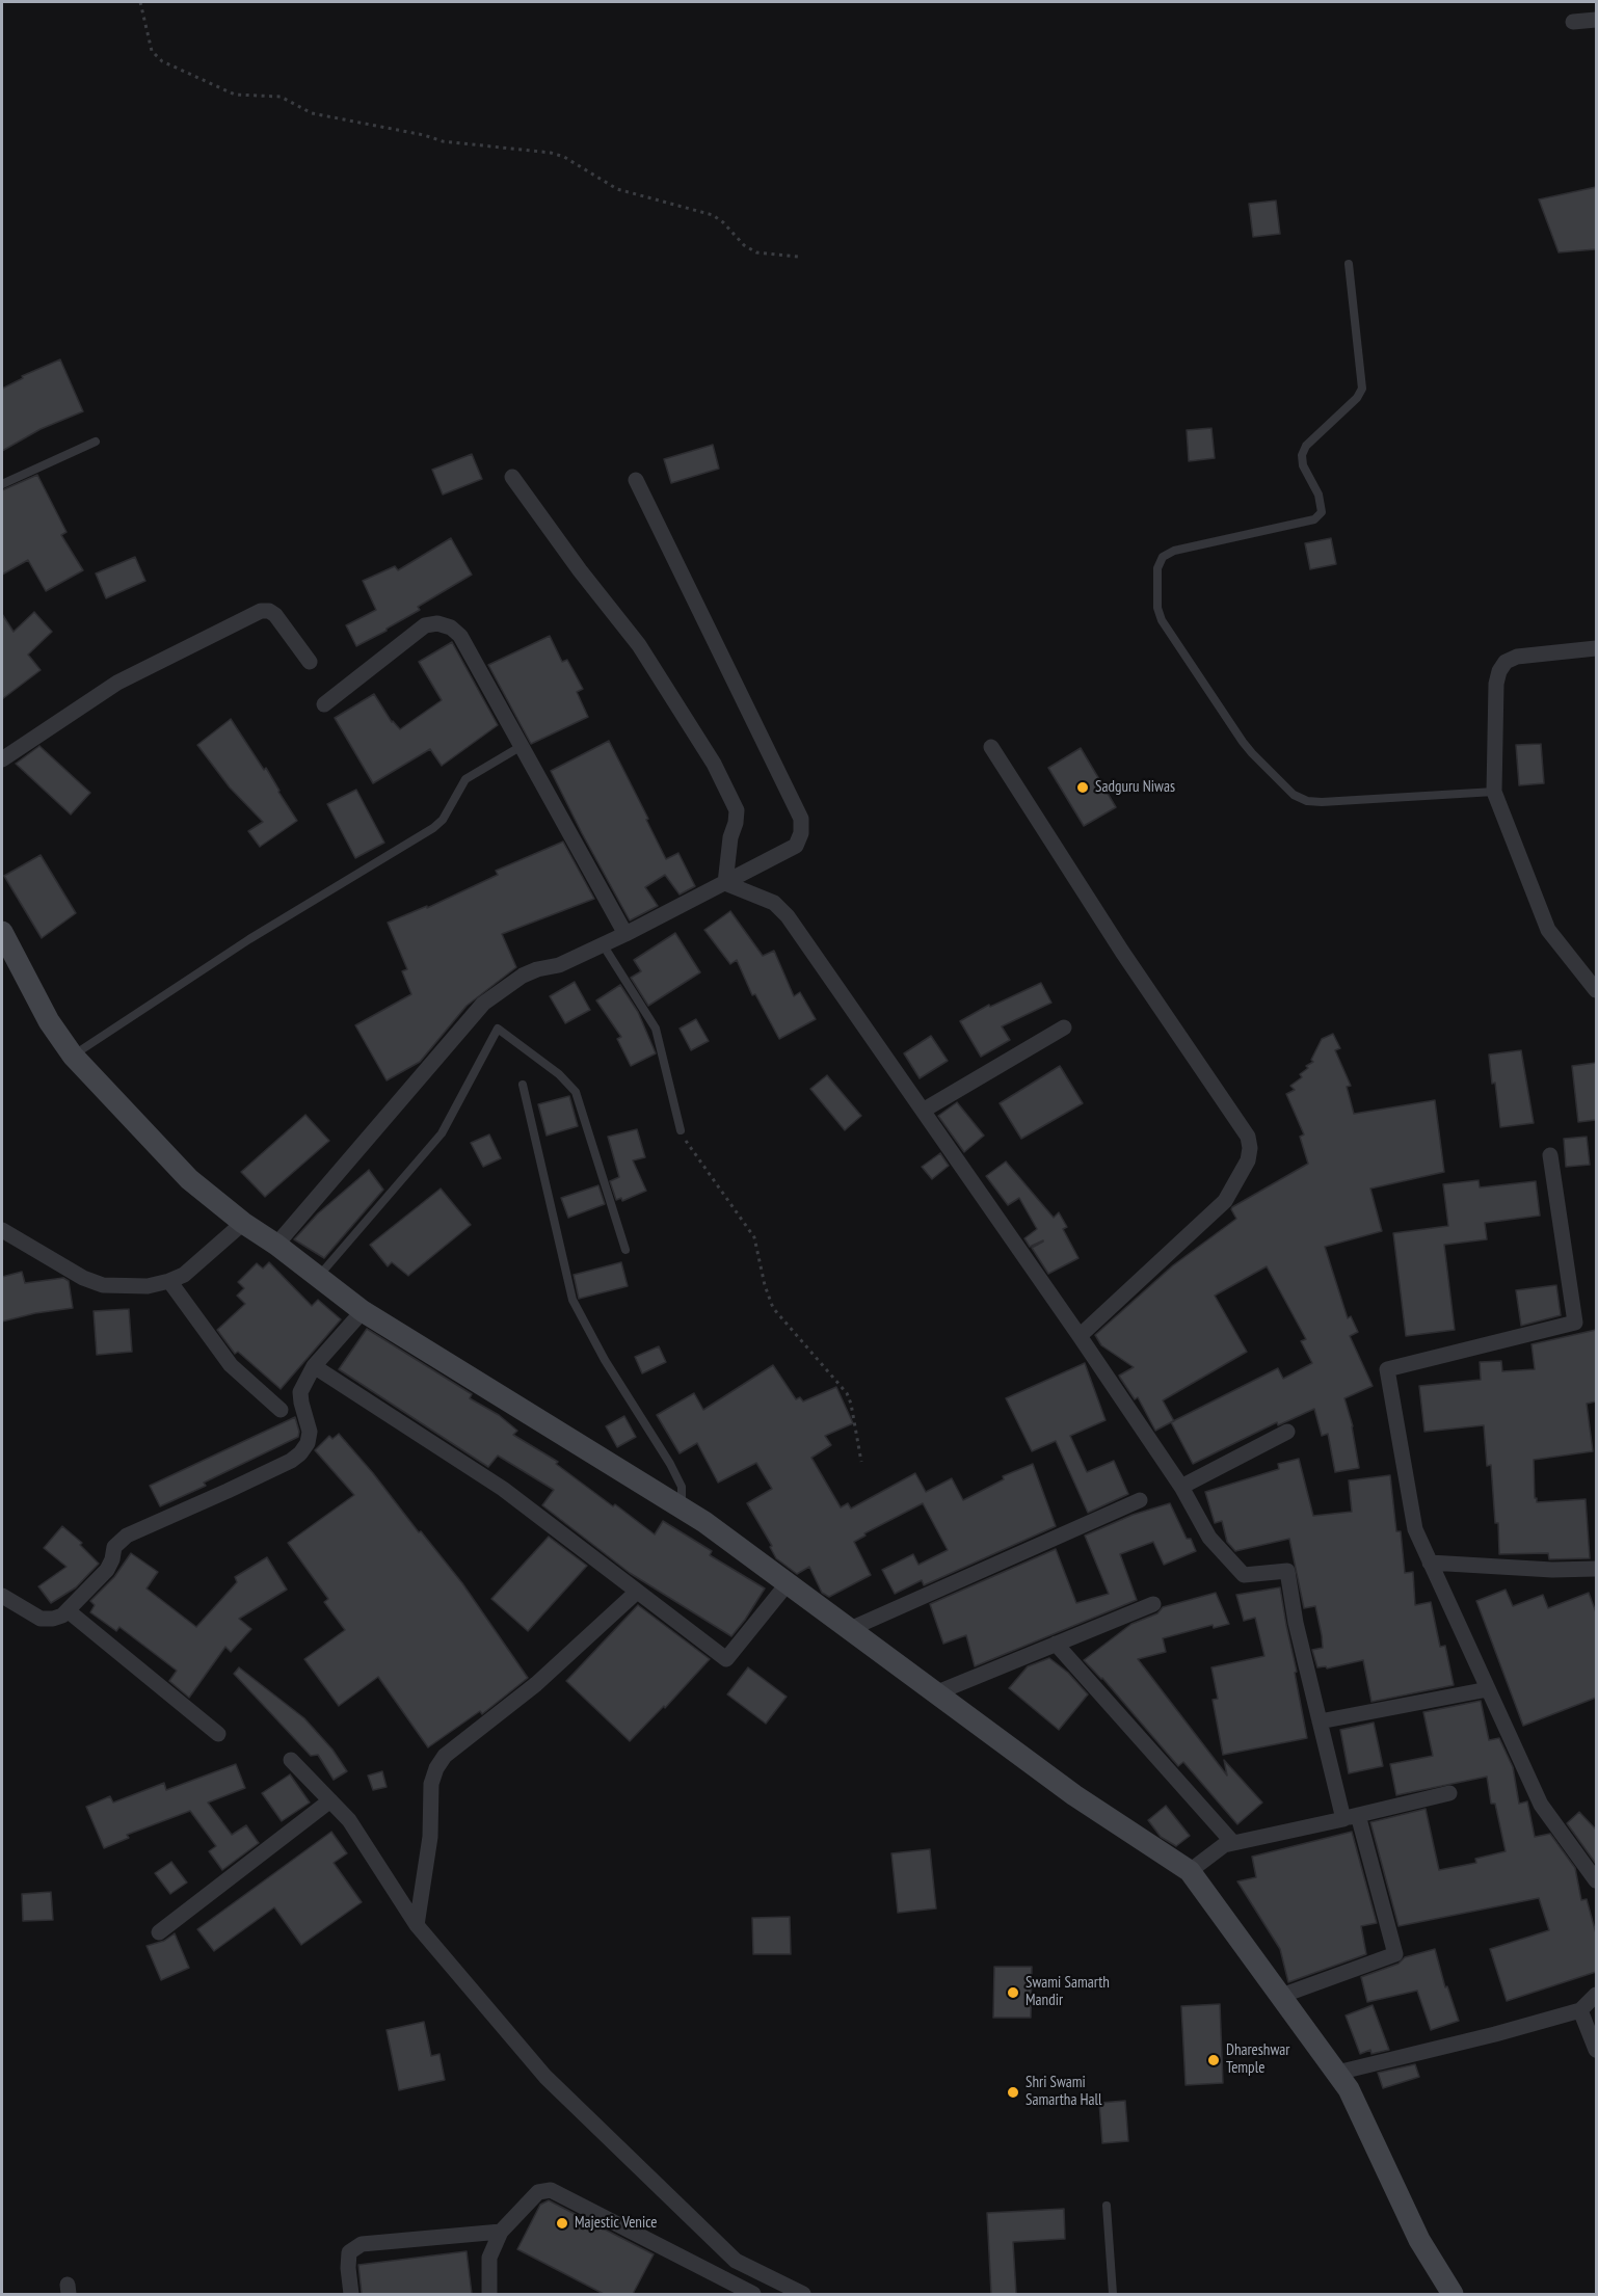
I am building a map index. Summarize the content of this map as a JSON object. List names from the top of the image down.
{
  "places": [
    "Sadguru Niwas",
    "Swami Samarth Mandir",
    "Dhareshwar Temple",
    "Shri Swami Samartha Hall",
    "Majestic Venice"
  ]
}
